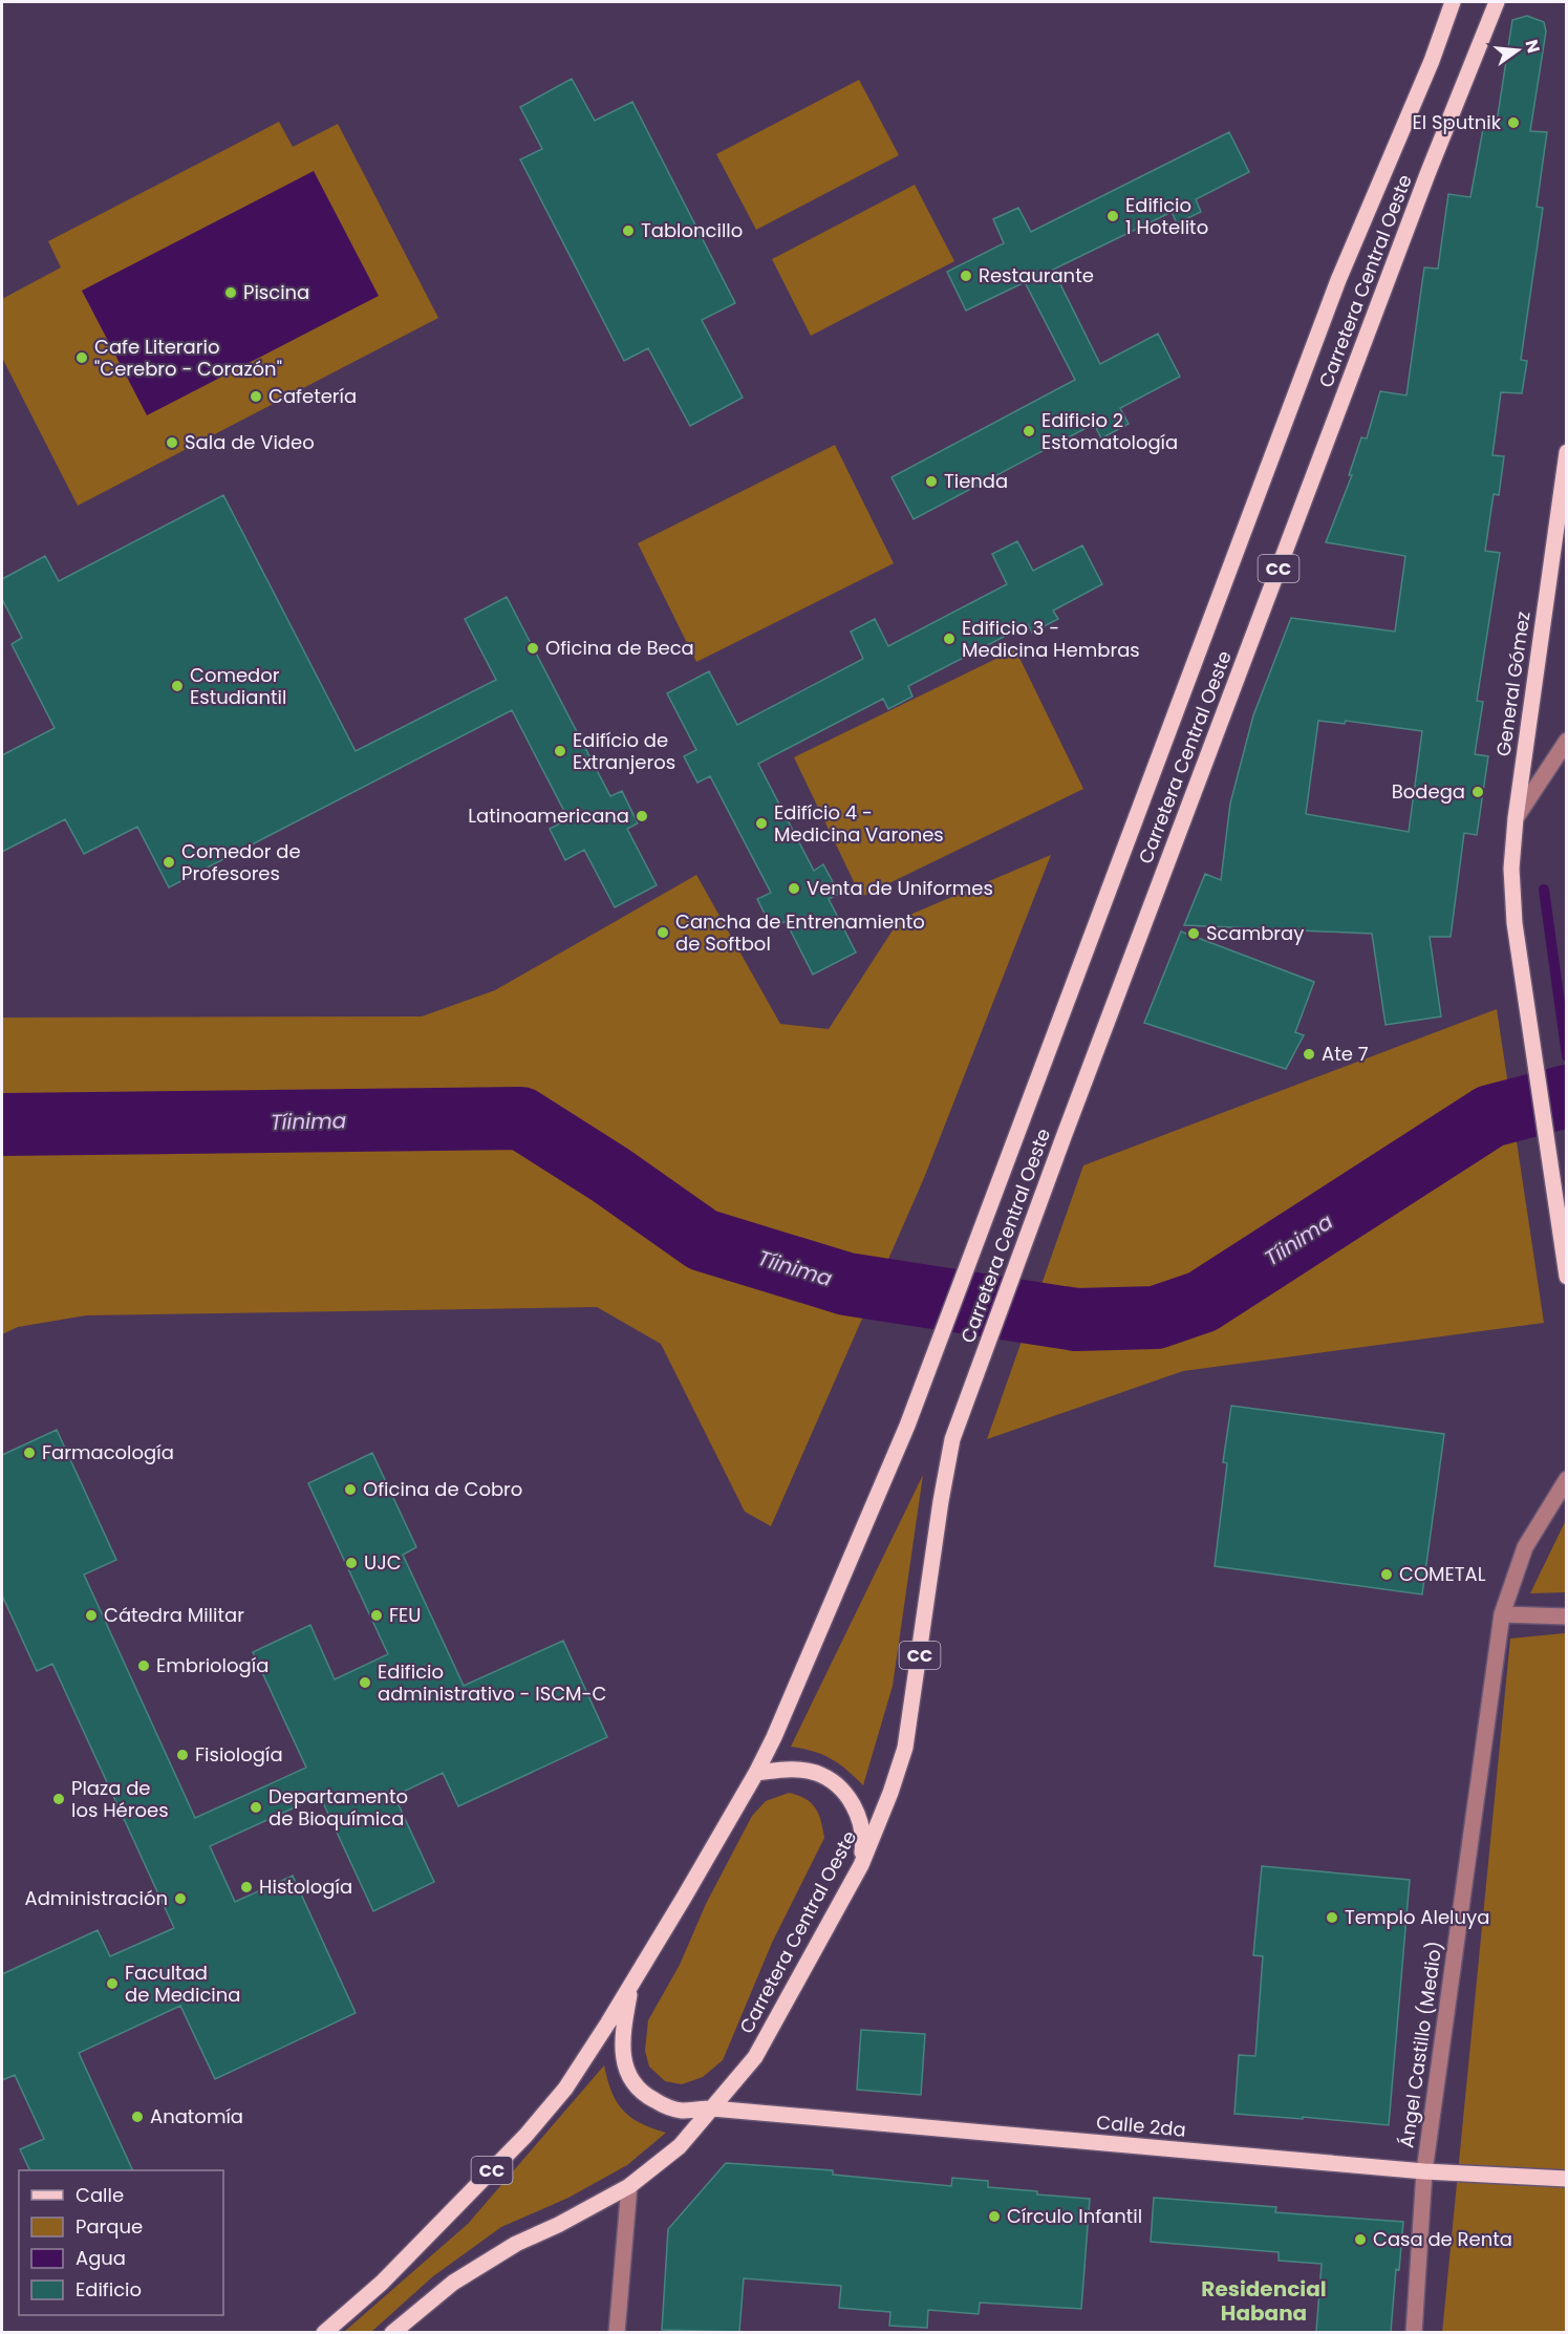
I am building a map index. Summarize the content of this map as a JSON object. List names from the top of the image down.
{
  "streets": {
    "main road": [
      "Carretera Central Oeste",
      "CC",
      "General Gómez",
      "Calle 2da"
    ],
    "street": ["Ángel Castillo (Medio)"]
  },
  "crossings": [
    ["Carretera Central Oeste", "Calle 2da"],
    ["Ángel Castillo (Medio)", "Calle 2da"]
  ],
  "districts": ["Residencial Habana"],
  "water": ["Tíinima"],
  "places": [
    "El Sputnik",
    "Edificio 1 Hotelito",
    "Tabloncillo",
    "Restaurante",
    "Piscina",
    "Cafe Literario \"Cerebro - Corazón\"",
    "Cafetería",
    "Edificio 2 Estomatología",
    "Sala de Video",
    "Tienda",
    "Edificio 3 - Medicina Hembras",
    "Oficina de Beca",
    "Comedor Estudiantil",
    "Edifício de Extranjeros",
    "Bodega",
    "Latinoamericana",
    "Edifício 4 - Medicina Varones",
    "Comedor de Profesores",
    "Venta de Uniformes",
    "Cancha de Entrenamiento de Softbol",
    "Scambray",
    "Ate 7",
    "Farmacología",
    "Oficina de Cobro",
    "UJC",
    "COMETAL",
    "Cátedra Militar",
    "FEU",
    "Embriología",
    "Edificio administrativo - ISCM-C",
    "Fisiología",
    "Plaza de los Héroes",
    "Departamento de Bioquímica",
    "Histología",
    "Administración",
    "Templo Aleluya",
    "Facultad de Medicina",
    "Anatomía",
    "Círculo Infantil",
    "Casa de Renta"
  ],
  "legend": [
    "Calle",
    "Parque",
    "Agua",
    "Edificio"
  ],
  "north": "right"
}
